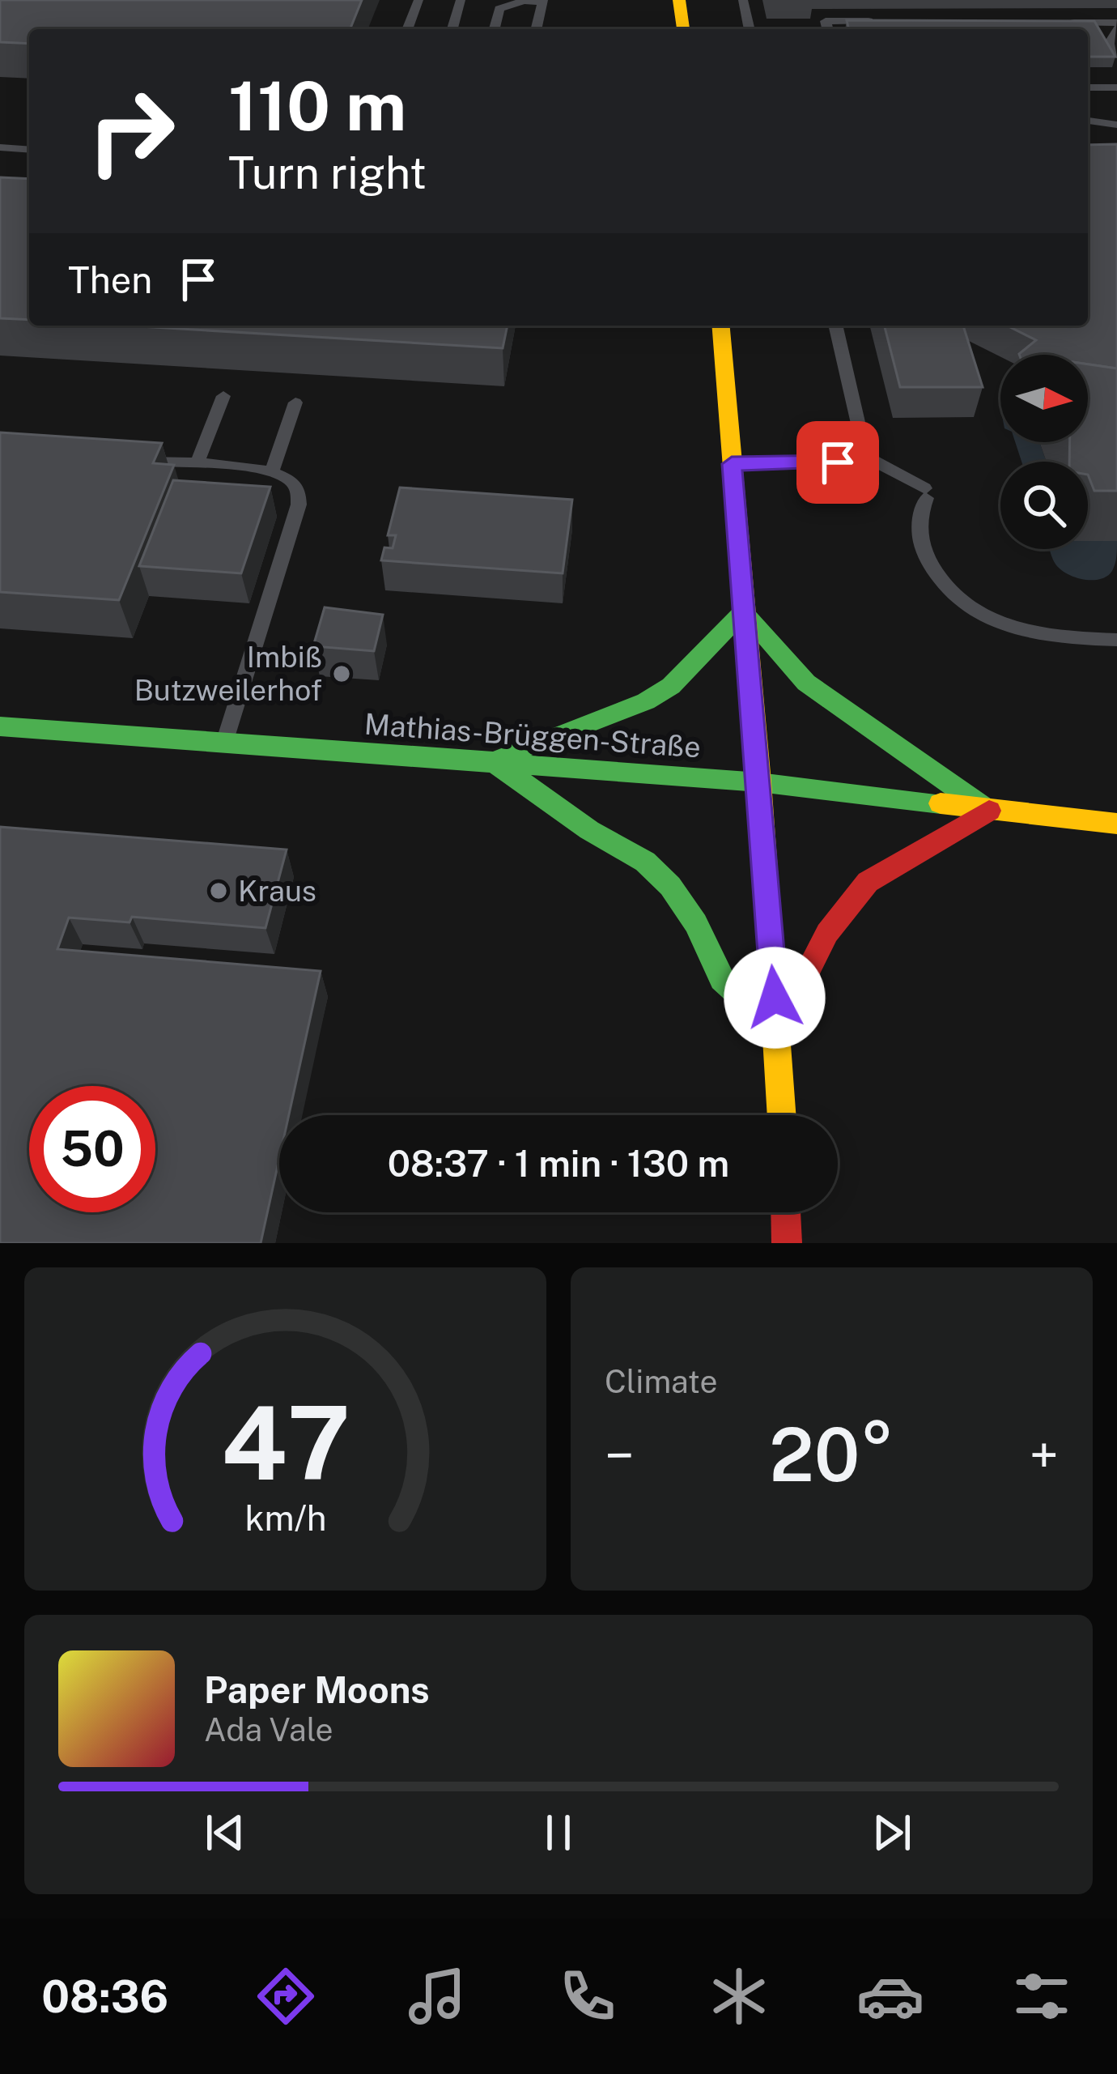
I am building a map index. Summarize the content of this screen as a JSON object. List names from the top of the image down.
{
  "streets": {
    "street": ["Mathias-Brüggen-Straße"]
  },
  "places": ["Imbiß Butzweilerhof", "Kraus"],
  "north": "right",
  "page": {
    "turn": ["110 m", "Turn right"],
    "then": "Then",
    "limit": "50",
    "trip": "08:37 · 1 min · 130 m",
    "tile": "Climate",
    "heat": ["−", "20°", "+"],
    "song": ["Paper Moons", "Ada Vale"],
    "tabs": "08:36",
    "gauge": ["47", "km/h"]
  }
}
